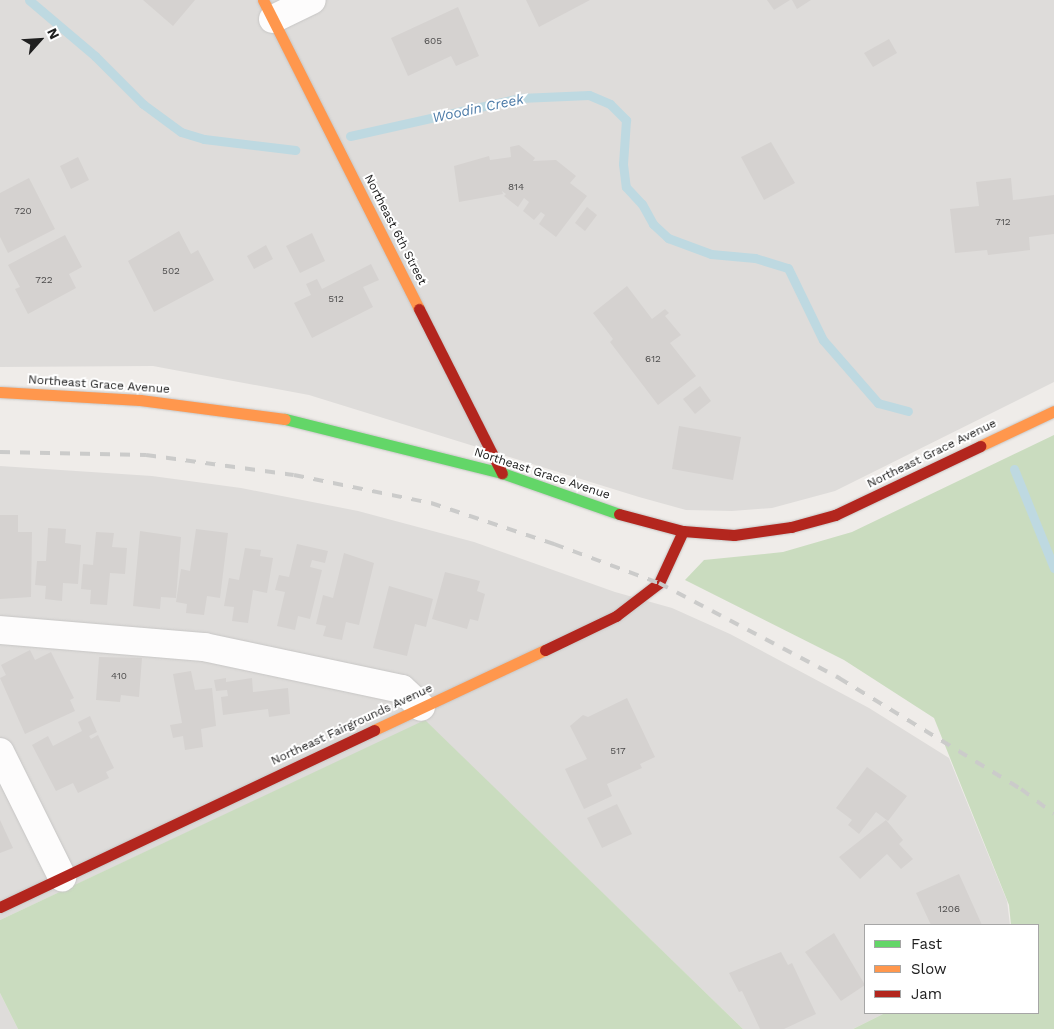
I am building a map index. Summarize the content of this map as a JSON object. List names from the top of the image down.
{
  "streets": {
    "street": ["Northeast 6th Street", "Northeast Grace Avenue", "Northeast Fairgrounds Avenue"]
  },
  "crossings": [
    ["Northeast 6th Street", "Northeast Grace Avenue"],
    ["Northeast Grace Avenue", "Northeast Fairgrounds Avenue"]
  ],
  "water": ["Woodin Creek"],
  "house_numbers": [
    "605",
    "814",
    "720",
    "712",
    "502",
    "722",
    "512",
    "612",
    "410",
    "517",
    "1206"
  ],
  "legend": ["Fast", "Slow", "Jam"],
  "north": "top right"
}
